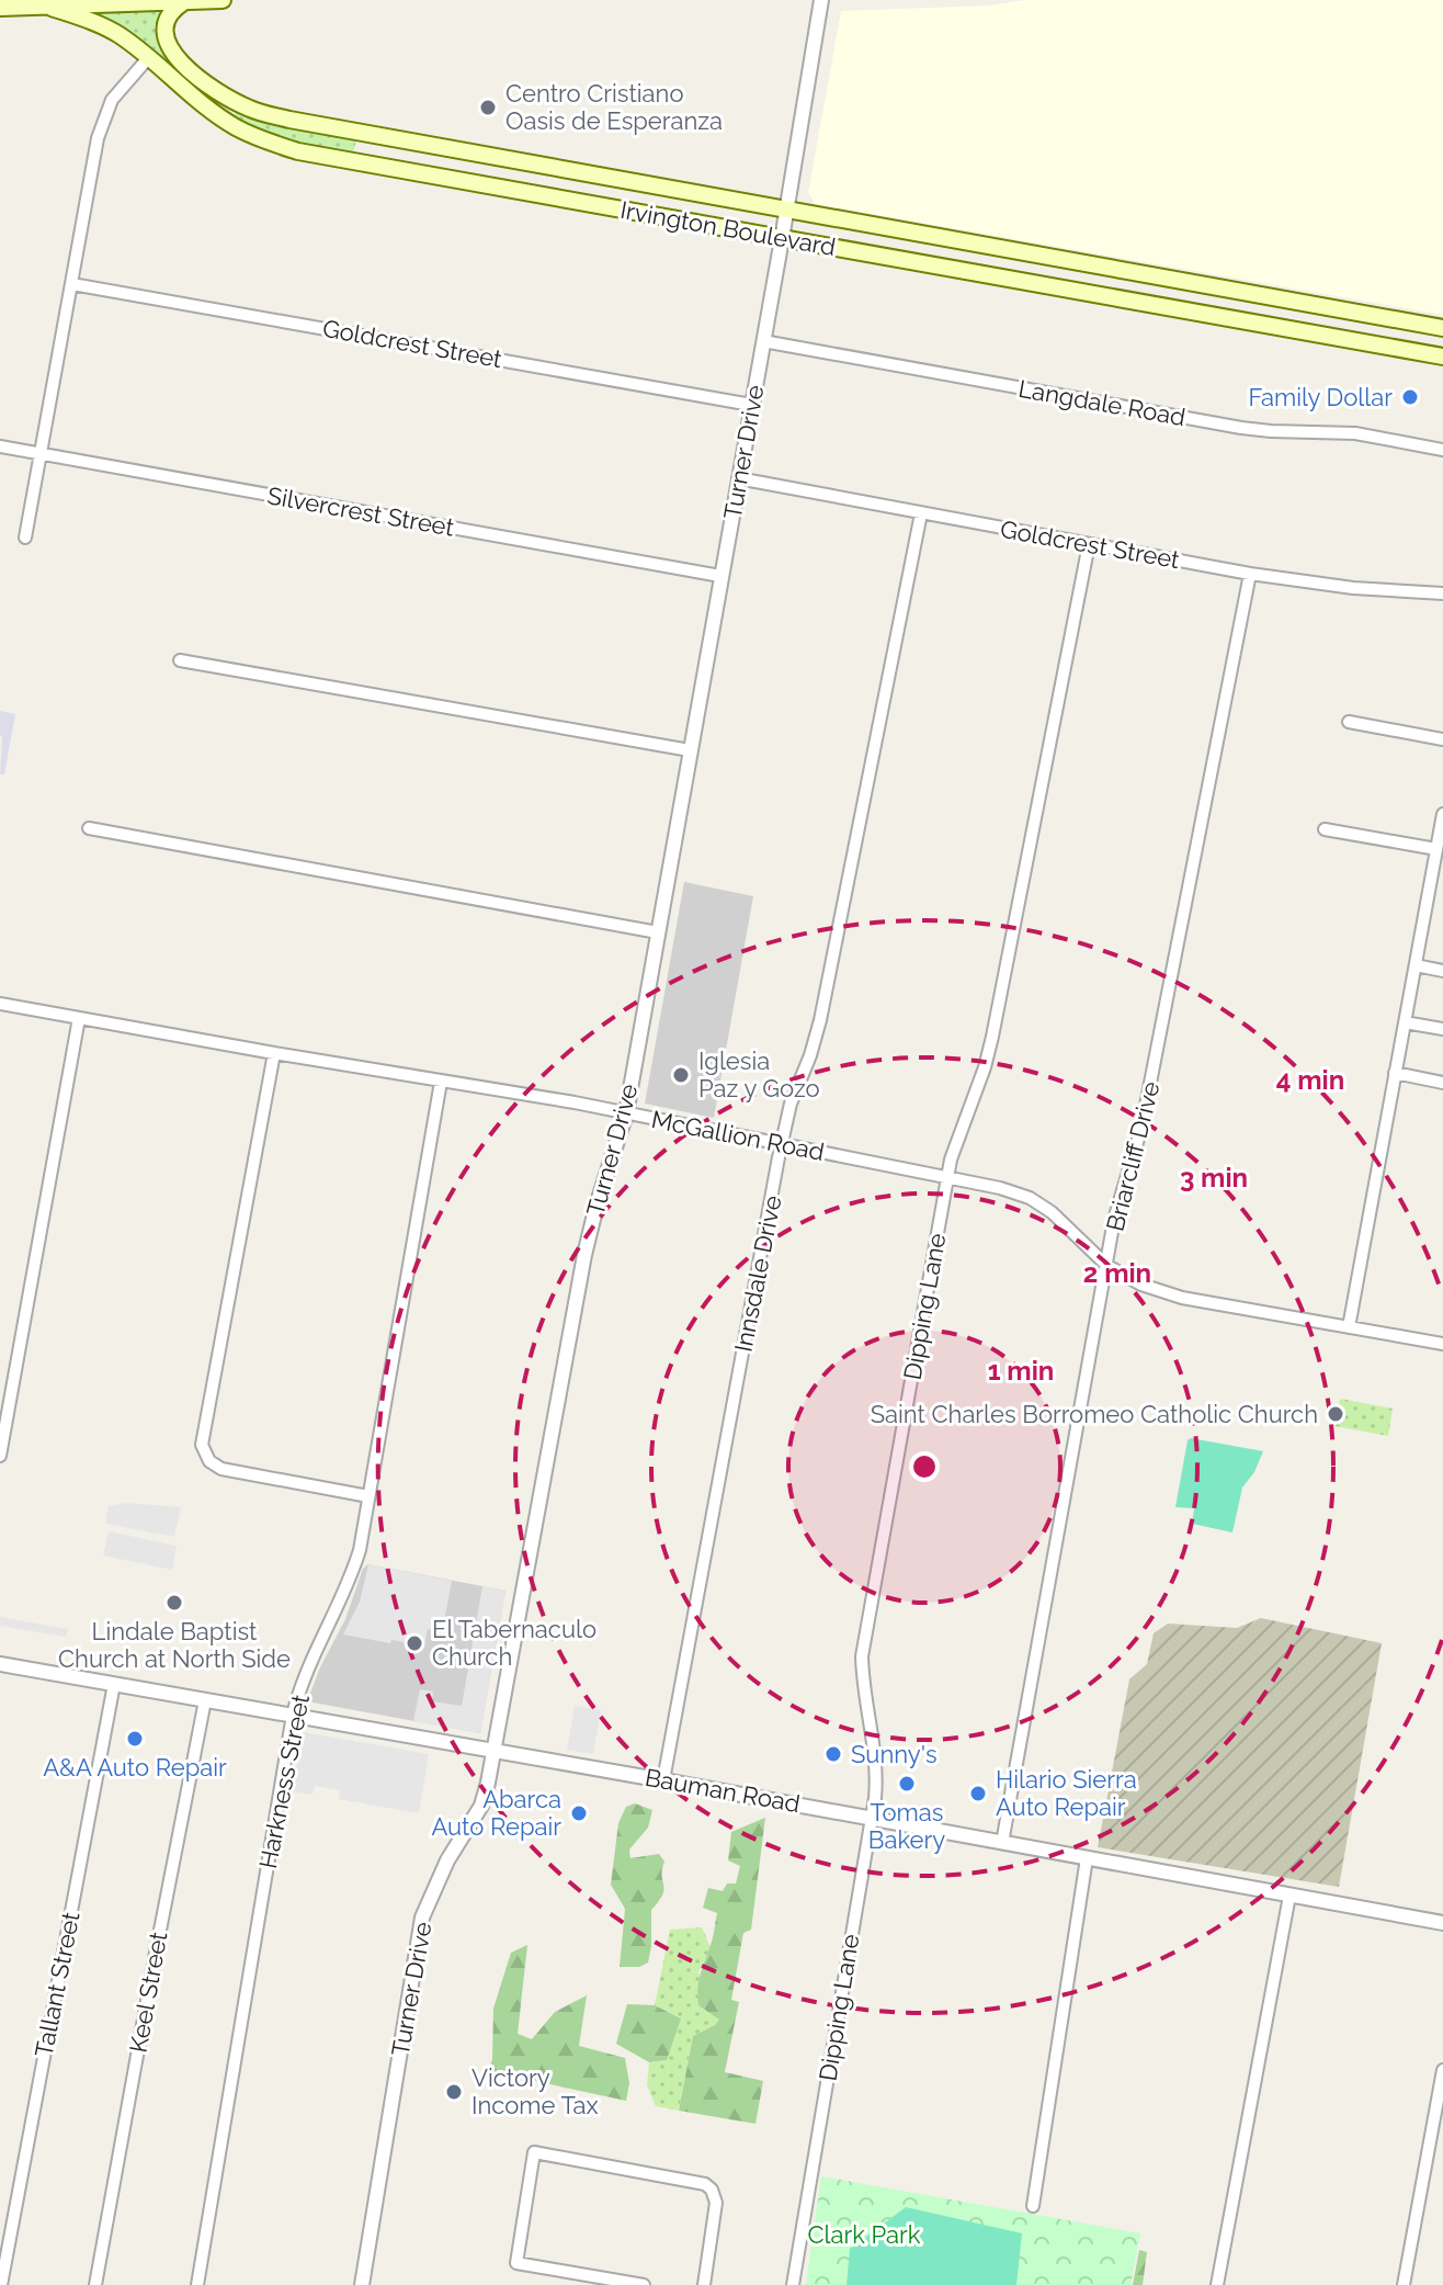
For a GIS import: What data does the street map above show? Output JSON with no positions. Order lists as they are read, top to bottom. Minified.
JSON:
{"streets":{"main road":["Irvington Boulevard"],"street":["Goldcrest Street","Langdale Road","Turner Drive","Silvercrest Street","McGallion Road","Briarcliff Drive","Innsdale Drive","Dipping Lane","Harkness Street","Bauman Road","Tallant Street","Keel Street"]},"crossings":[["Irvington Boulevard","Turner Drive"],["Goldcrest Street","Turner Drive"],["Goldcrest Street","Briarcliff Drive"],["Goldcrest Street","Innsdale Drive"],["Goldcrest Street","Dipping Lane"],["Langdale Road","Turner Drive"],["Turner Drive","Silvercrest Street"],["Turner Drive","McGallion Road"],["Turner Drive","Bauman Road"],["McGallion Road","Briarcliff Drive"],["McGallion Road","Innsdale Drive"],["McGallion Road","Dipping Lane"],["McGallion Road","Harkness Street"],["Briarcliff Drive","Bauman Road"],["Innsdale Drive","Bauman Road"],["Dipping Lane","Bauman Road"],["Harkness Street","Bauman Road"],["Bauman Road","Tallant Street"],["Bauman Road","Keel Street"]],"parks":["Clark Park"],"places":["Centro Cristiano Oasis de Esperanza","Family Dollar","Iglesia Paz y Gozo","Saint Charles Borromeo Catholic Church","Lindale Baptist Church at North Side","El Tabernaculo Church","A&A Auto Repair","Sunny's","Tomas Bakery","Hilario Sierra Auto Repair","Abarca Auto Repair","Victory Income Tax"],"rings":["4 min","3 min","2 min","1 min"]}
